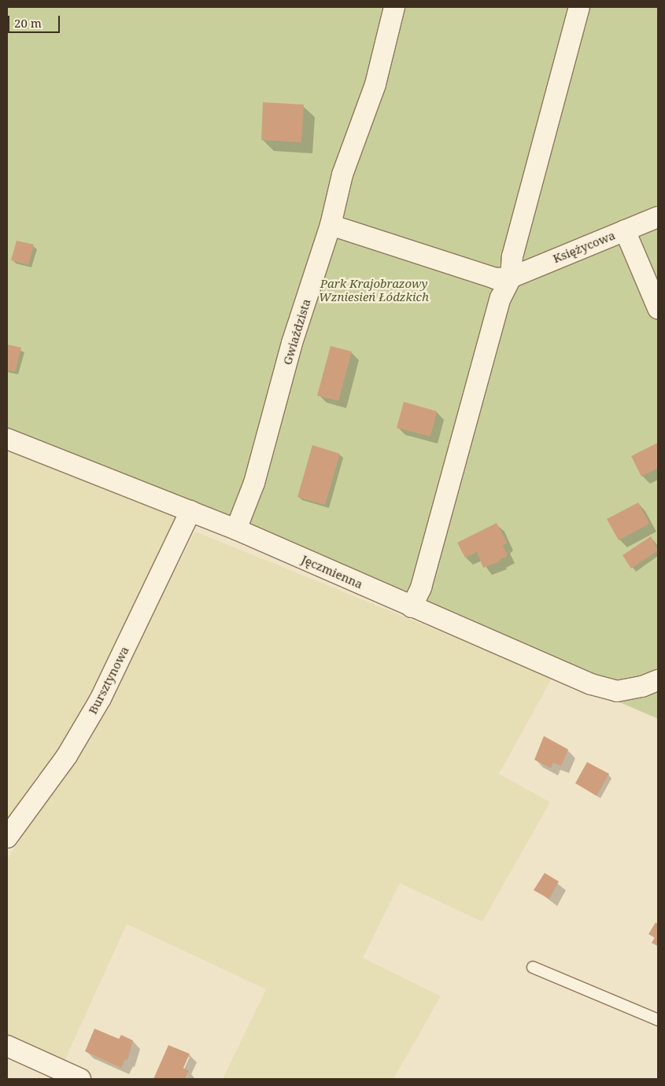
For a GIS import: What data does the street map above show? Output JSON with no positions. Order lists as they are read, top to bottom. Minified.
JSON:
{"streets":{"street":["Księżycowa","Gwiaździsta","Jęczmienna","Bursztynowa"]},"crossings":[["Gwiaździsta","Jęczmienna"],["Jęczmienna","Bursztynowa"]],"parks":["Park Krajobrazowy Wzniesień Łódzkich"],"scale_bar":"20 m"}
